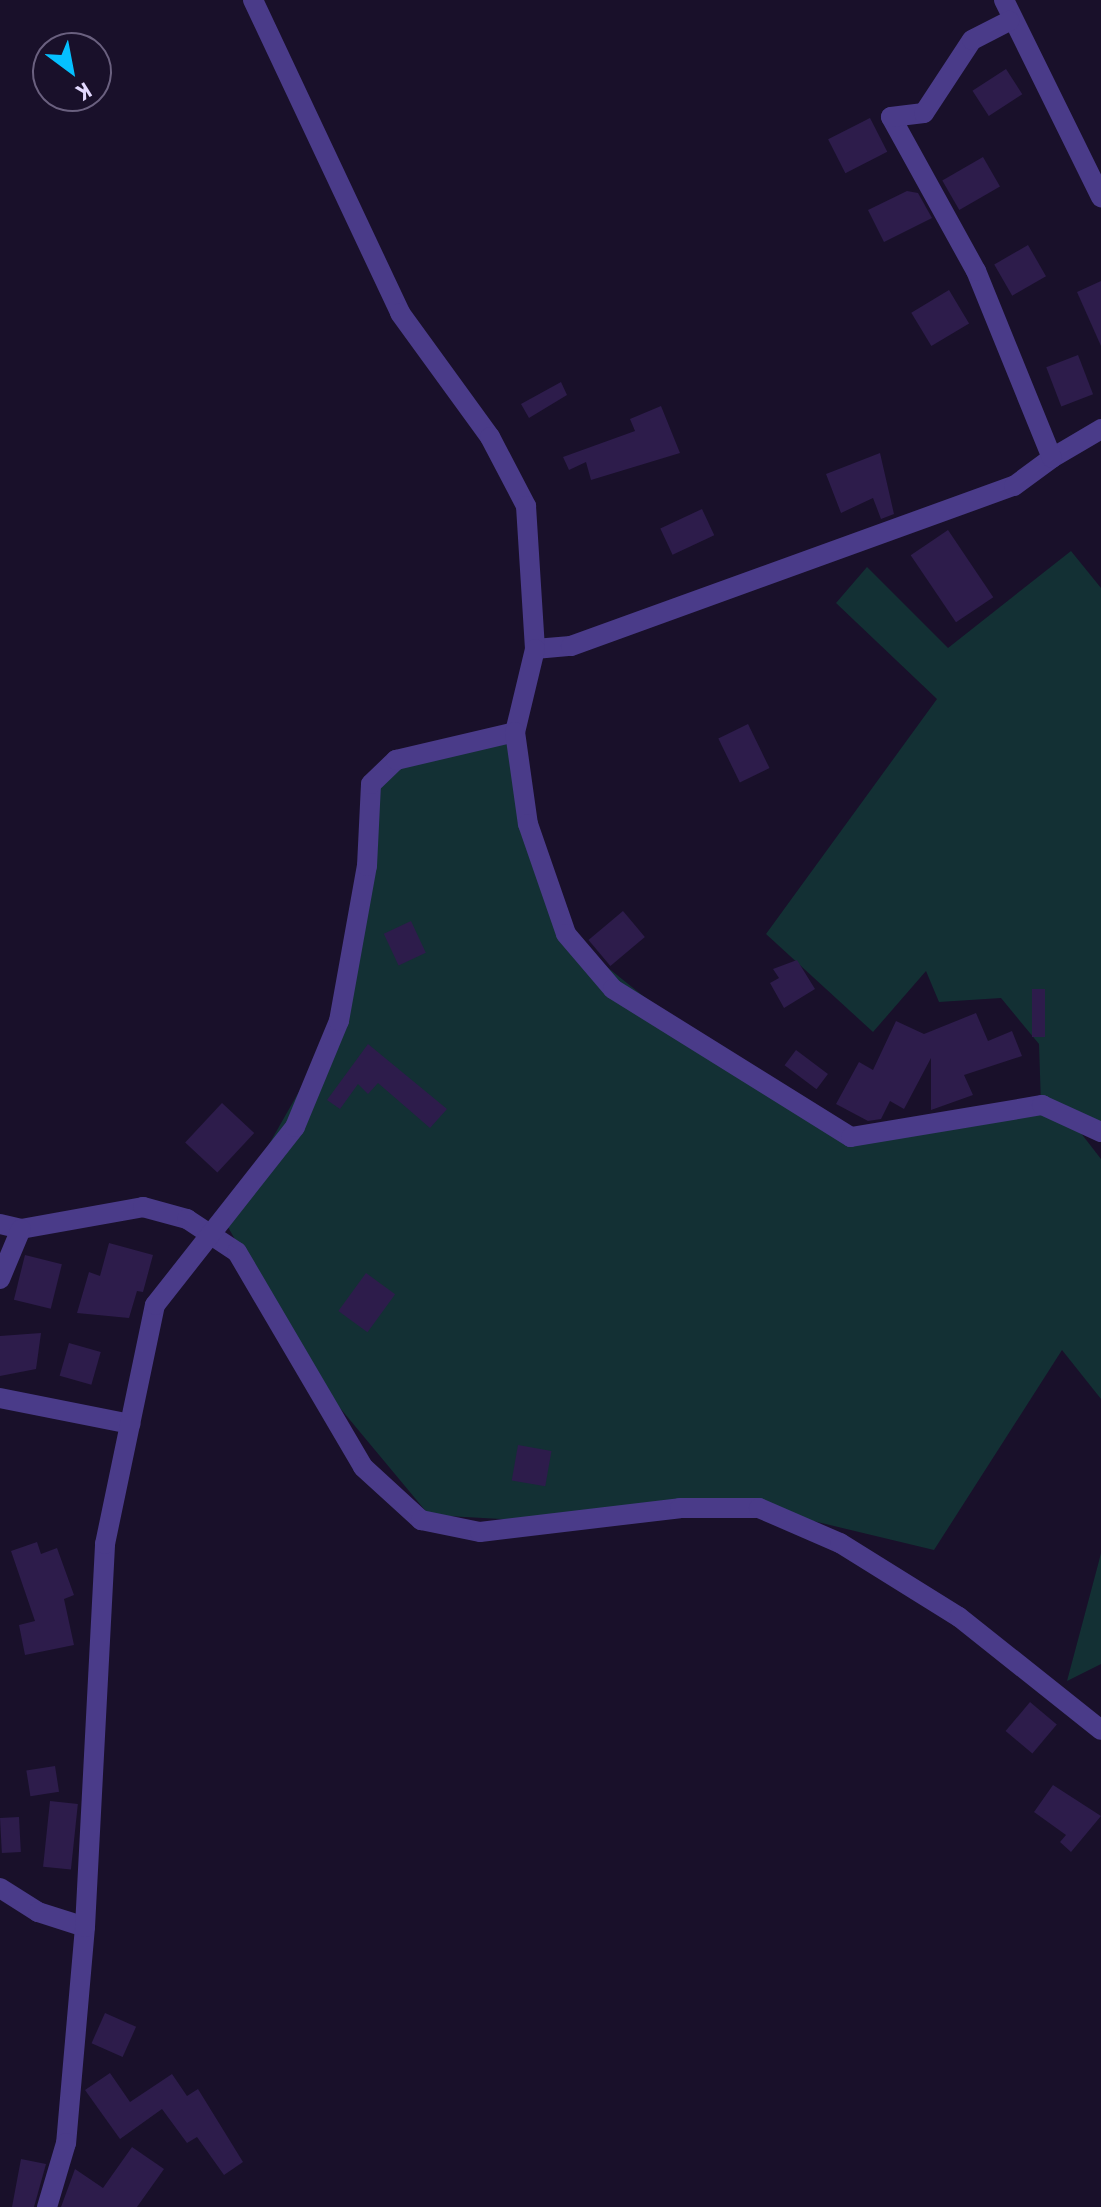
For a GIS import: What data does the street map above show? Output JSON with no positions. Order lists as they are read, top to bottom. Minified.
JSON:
{"north":"bottom right"}
